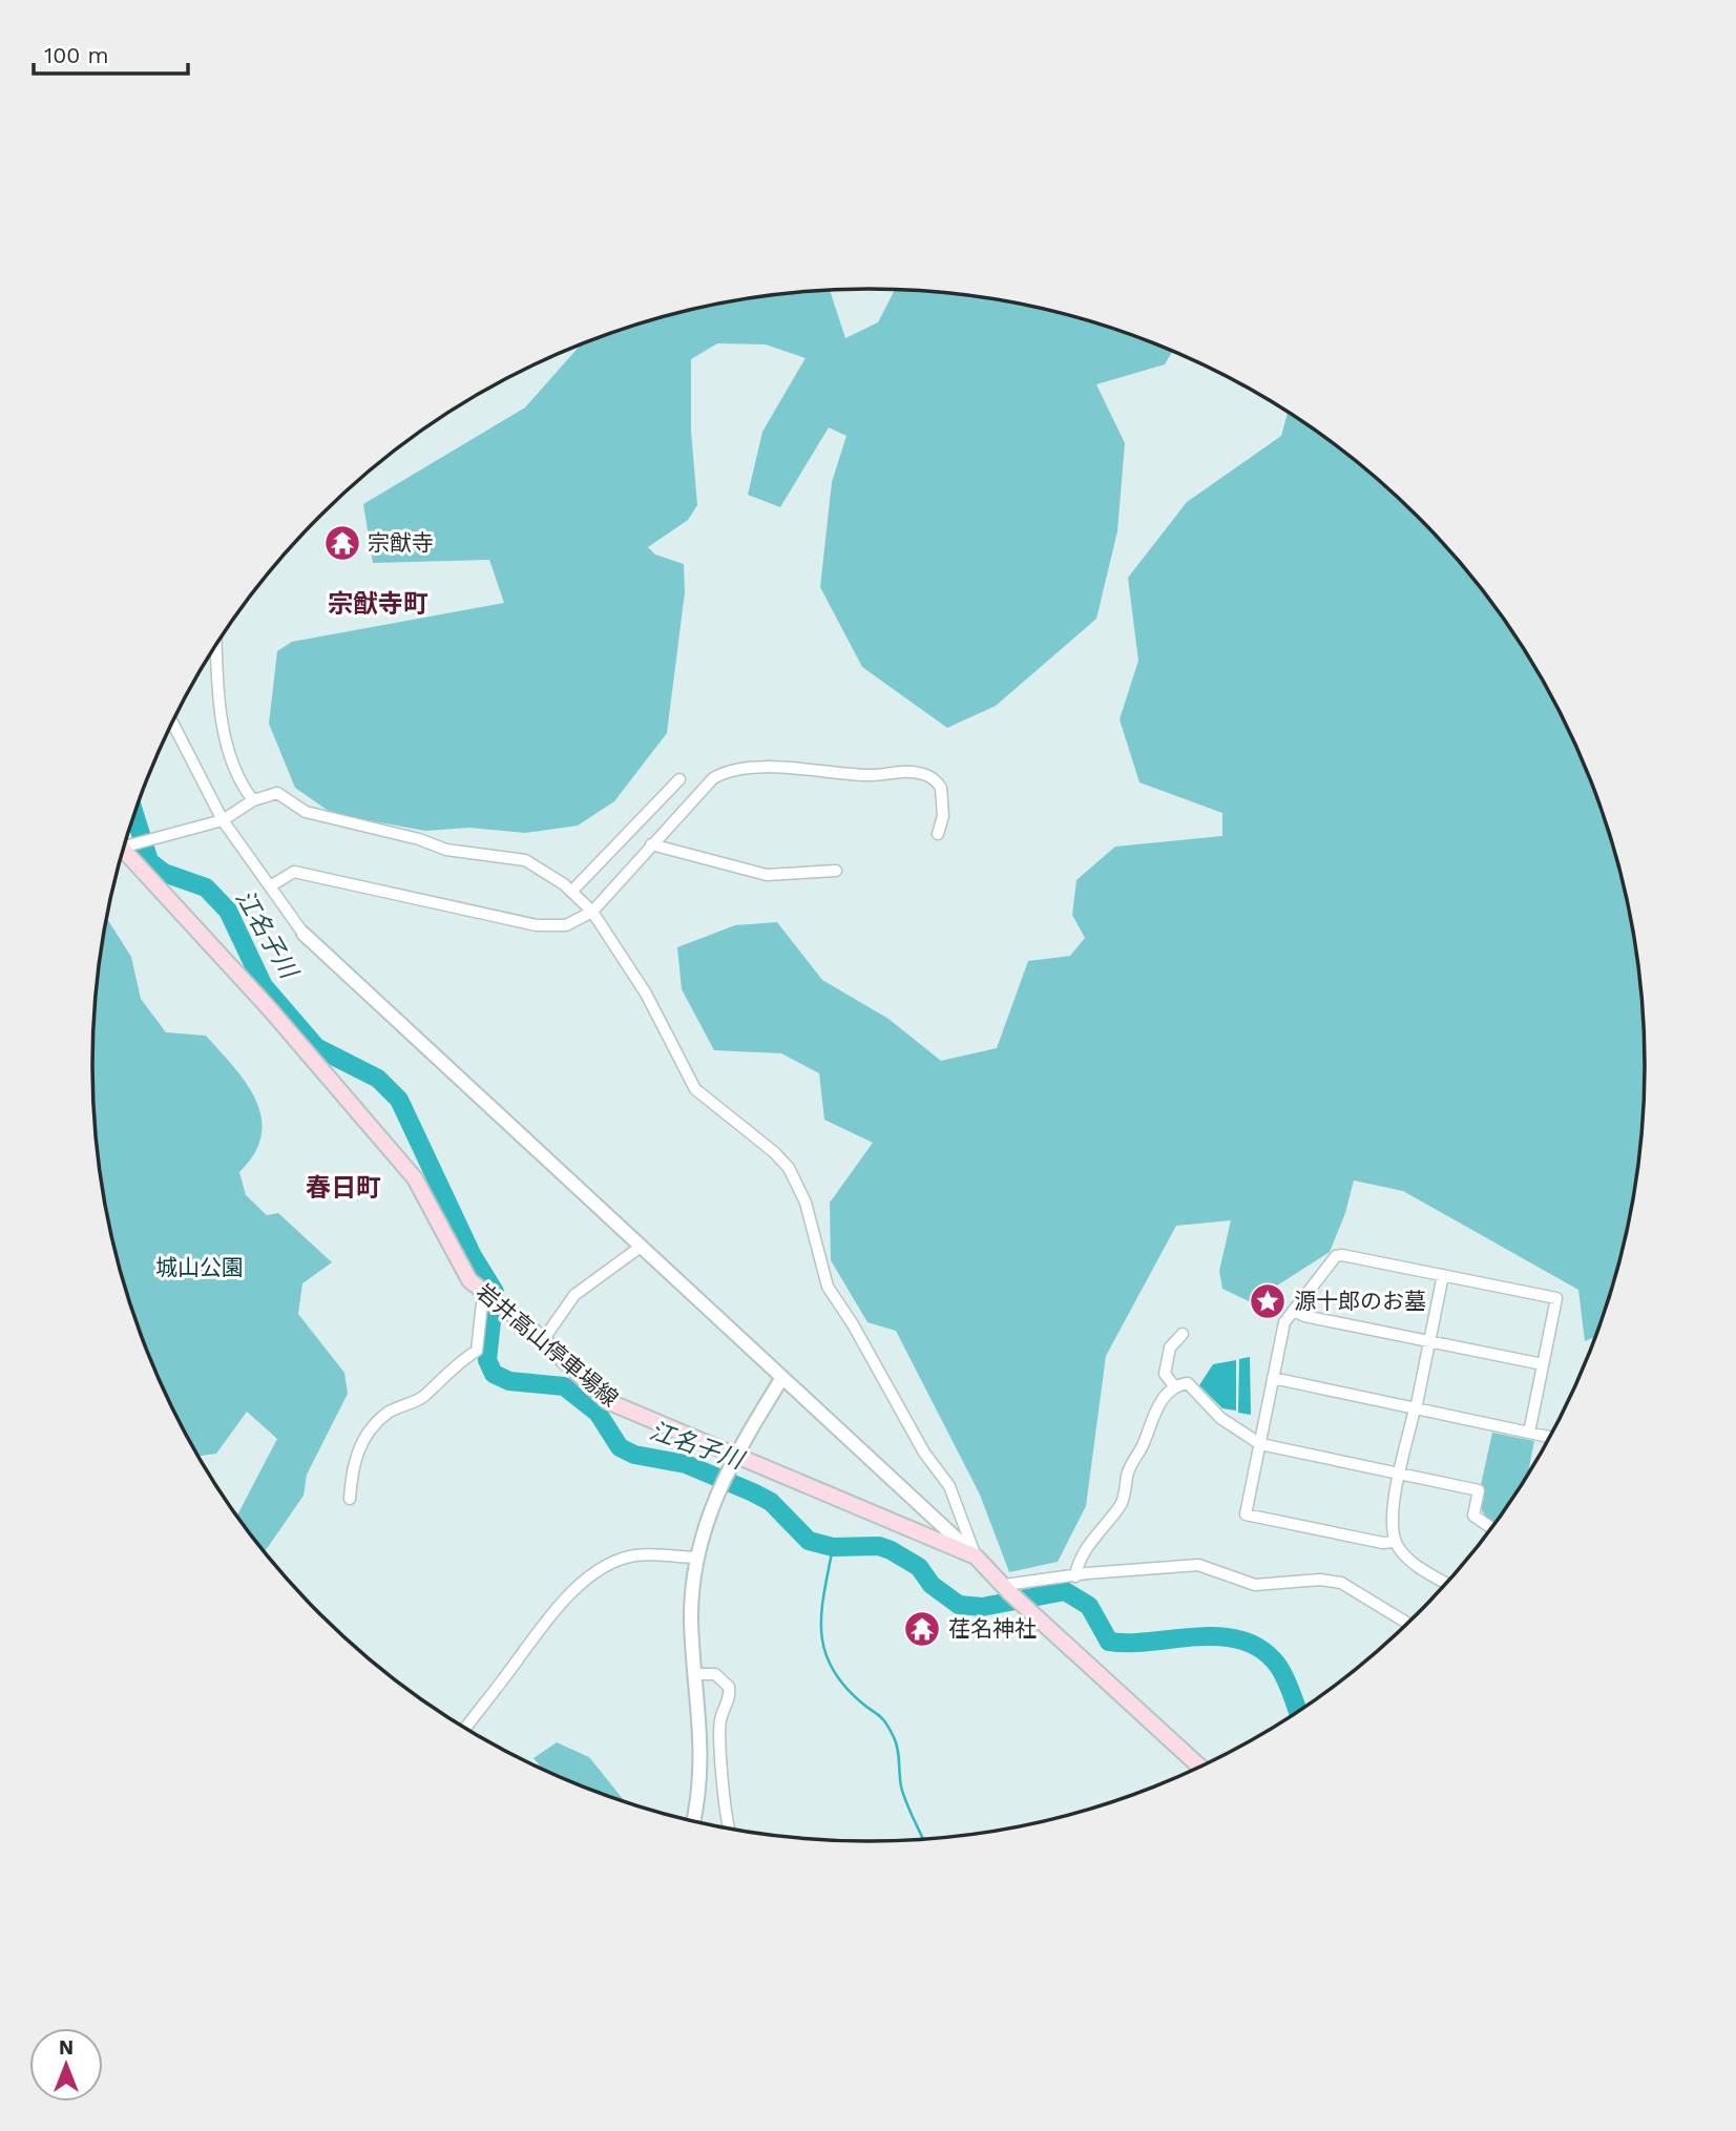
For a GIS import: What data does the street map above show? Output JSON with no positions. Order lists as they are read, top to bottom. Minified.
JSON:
{"streets":{"main road":["岩井高山停車場線"]},"districts":["宗猷寺町","春日町"],"water":["江名子川"],"parks":["城山公園"],"places":{"temple":["宗猷寺","荏名神社"],"place":["源十郎のお墓"]},"scale_bar":"100 m","north":"top"}
